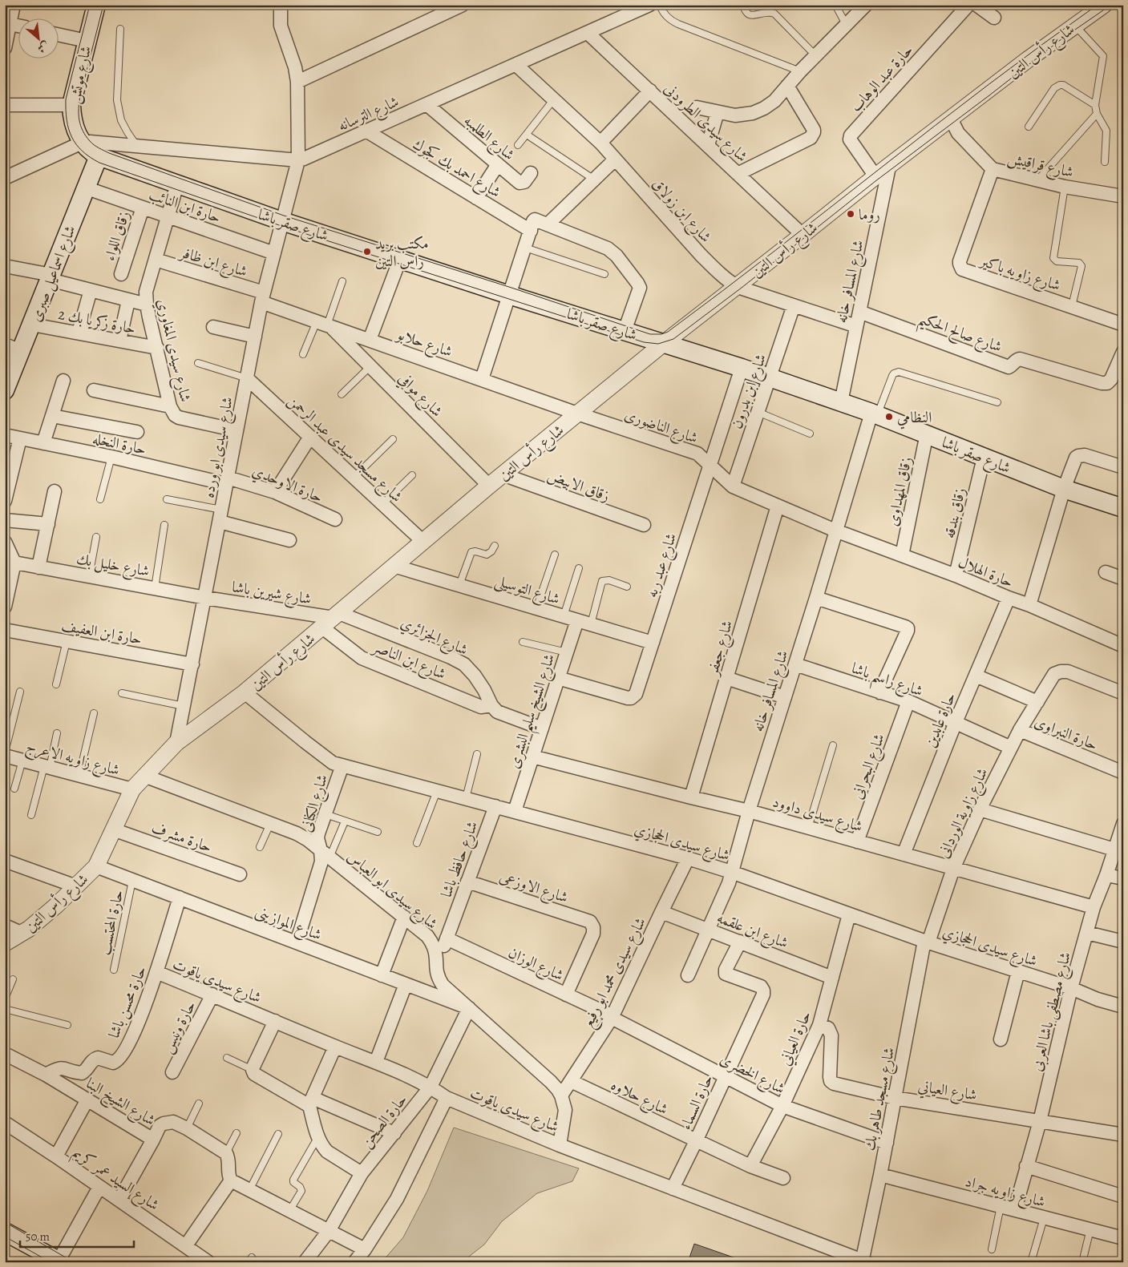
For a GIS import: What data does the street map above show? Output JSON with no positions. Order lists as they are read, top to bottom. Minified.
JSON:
{"streets":{"main road":["شارع موتش","شارع صقر باشا","شارع اسماعيل صبرى"],"street":["شارع رأس التين","حارة عبد الوهاب","شارع الترسانه","شارع سيدى الطرودنى","شارع الطلمبه","شارع قراقيش","شارع احمد بك كجوك","حارة ابن النائب","شارع ابن زولاق","زقاق اللواء","شارع ابن ظافر","شارع زاويه باكير","شارع المسافر خانه","حارة زكريا بك 2","شارع صالح الحكيم","شارع حلابو","شارع سيدى المغاوري","شارع ابن بدرون","شارع موافي","شارع الناضورى","حارة النخله","شارع سيدى ابو ورده","شارع مسجد سيدى عبد الرحمن","حارة الاوحدي","زقاق الابيض","زقاق المهداوى","زقاق بندقه","شارع خليل بك","شارع عبد ربه","حارة الهلال","شارع التوسيلى","شارع شيرين باشا","حارة ابن العفيف","شارع الجزائري","شارع جعفر","شارع ابن الناصر","شارع راسم باشا","شارع الشيخ سليم البشرى","حارة عابدين","حارة النبراوى","شارع زاويه الاعرج","شارع البحرانى","شارع الكنانى","شارع زاوية الوردانى","شارع سيدى داوود","حارة مشرف","شارع سيدى الحجازي","شارع حافظ باشا","شارع الاوزعى","شارع سيدى ابو العباس","شارع الموازينى","شارع ابن علقمه","شارع الوزان","شارع سيدى محمد ابو رفيع","شارع سيدى ياقوت","حارة محسن باشا","شارع مصطفى باشا العربى","حارة ونيس","حارة العياني","شارع الخضرى","شارع العياني","شارع حلاوه","شارع مسجد طاهر بك","شارع الشيخ البنا","حارة السماء","حارة الصحن","شارع السيد عمر كريم","شارع زاويه جراد"],"lane":["حارة المحتسب"]},"crossings":[["شارع رأس التين","حارة عبد الوهاب"],["شارع رأس التين","شارع سيدى الطرودنى"],["شارع رأس التين","شارع قراقيش"],["شارع رأس التين","شارع ابن زولاق"],["شارع رأس التين","شارع صقر باشا"],["شارع رأس التين","شارع المسافر خانه"],["شارع رأس التين","شارع حلابو"],["شارع رأس التين","شارع موافي"],["شارع رأس التين","شارع الناضورى"],["شارع رأس التين","شارع سيدى ابو ورده"],["شارع رأس التين","شارع مسجد سيدى عبد الرحمن"],["شارع رأس التين","زقاق الابيض"],["شارع رأس التين","شارع التوسيلى"],["شارع رأس التين","شارع شيرين باشا"],["شارع رأس التين","شارع الجزائري"],["شارع رأس التين","شارع ابن الناصر"],["شارع رأس التين","شارع زاويه الاعرج"],["شارع رأس التين","حارة مشرف"],["شارع رأس التين","شارع سيدى الحجازي"],["شارع رأس التين","شارع سيدى ابو العباس"],["شارع رأس التين","شارع الموازينى"],["شارع موتش","شارع الترسانه"],["شارع موتش","شارع صقر باشا"],["حارة عبد الوهاب","شارع المسافر خانه"],["شارع الترسانه","شارع سيدى الطرودنى"],["شارع الترسانه","شارع الطلمبه"],["شارع الترسانه","شارع احمد بك كجوك"],["شارع الترسانه","شارع ابن زولاق"],["شارع الترسانه","شارع صقر باشا"],["شارع الترسانه","شارع سيدى ابو ورده"],["شارع قراقيش","شارع زاويه باكير"],["حارة ابن النائب","زقاق اللواء"],["حارة ابن النائب","شارع اسماعيل صبرى"],["حارة ابن النائب","شارع سيدى المغاوري"],["حارة ابن النائب","شارع سيدى ابو ورده"],["شارع ابن زولاق","شارع المسافر خانه"],["شارع ابن زولاق","شارع ابن بدرون"],["شارع صقر باشا","شارع اسماعيل صبرى"],["شارع صقر باشا","شارع المسافر خانه"],["شارع صقر باشا","شارع سيدى المغاوري"],["شارع صقر باشا","شارع ابن بدرون"],["شارع صقر باشا","شارع سيدى ابو ورده"],["شارع صقر باشا","زقاق المهداوى"],["شارع صقر باشا","زقاق بندقه"],["شارع صقر باشا","شارع عبد ربه"],["شارع ابن ظافر","شارع حلابو"],["شارع ابن ظافر","شارع سيدى المغاوري"],["شارع ابن ظافر","شارع سيدى ابو ورده"],["شارع اسماعيل صبرى","حارة زكريا بك 2"],["شارع المسافر خانه","شارع صالح الحكيم"],["شارع المسافر خانه","شارع الناضورى"],["شارع المسافر خانه","حارة الهلال"],["شارع المسافر خانه","شارع راسم باشا"],["شارع المسافر خانه","شارع سيدى داوود"],["شارع المسافر خانه","شارع سيدى الحجازي"],["شارع المسافر خانه","شارع ابن علقمه"],["حارة زكريا بك 2","شارع سيدى المغاوري"],["شارع حلابو","شارع موافي"],["شارع حلابو","شارع الناضورى"],["شارع حلابو","شارع سيدى ابو ورده"],["شارع سيدى المغاوري","شارع سيدى ابو ورده"],["شارع ابن بدرون","شارع الناضورى"],["شارع الناضورى","شارع عبد ربه"],["شارع الناضورى","حارة الهلال"],["شارع الناضورى","شارع جعفر"],["حارة النخله","شارع سيدى ابو ورده"],["حارة النخله","حارة الاوحدي"],["شارع سيدى ابو ورده","شارع مسجد سيدى عبد الرحمن"],["شارع سيدى ابو ورده","حارة الاوحدي"],["شارع سيدى ابو ورده","شارع خليل بك"],["شارع سيدى ابو ورده","شارع شيرين باشا"],["شارع سيدى ابو ورده","حارة ابن العفيف"],["زقاق المهداوى","حارة الهلال"],["زقاق بندقه","حارة الهلال"],["شارع خليل بك","شارع شيرين باشا"],["شارع عبد ربه","شارع التوسيلى"],["شارع عبد ربه","شارع الشيخ سليم البشرى"],["حارة الهلال","حارة عابدين"],["شارع التوسيلى","شارع الشيخ سليم البشرى"],["شارع شيرين باشا","شارع الجزائري"],["شارع شيرين باشا","شارع ابن الناصر"],["شارع الجزائري","شارع ابن الناصر"],["شارع جعفر","شارع سيدى داوود"],["شارع راسم باشا","حارة عابدين"],["شارع راسم باشا","شارع البحرانى"],["شارع راسم باشا","شارع زاوية الوردانى"],["شارع الشيخ سليم البشرى","شارع سيدى داوود"],["شارع الشيخ سليم البشرى","شارع سيدى الحجازي"],["حارة عابدين","شارع سيدى داوود"],["حارة النبراوى","شارع زاوية الوردانى"],["شارع البحرانى","شارع سيدى داوود"],["شارع الكنانى","شارع سيدى الحجازي"],["شارع الكنانى","شارع سيدى ابو العباس"],["شارع الكنانى","شارع الموازينى"],["شارع زاوية الوردانى","شارع سيدى داوود"],["شارع زاوية الوردانى","شارع سيدى الحجازي"],["شارع زاوية الوردانى","شارع مسجد طاهر بك"],["شارع سيدى داوود","شارع مصطفى باشا العربى"],["شارع سيدى الحجازي","شارع حافظ باشا"],["شارع سيدى الحجازي","شارع سيدى محمد ابو رفيع"],["شارع سيدى الحجازي","شارع مصطفى باشا العربى"],["شارع سيدى الحجازي","حارة العياني"],["شارع سيدى الحجازي","شارع مسجد طاهر بك"],["شارع حافظ باشا","شارع الاوزعى"],["شارع حافظ باشا","شارع سيدى ابو العباس"],["شارع حافظ باشا","شارع الوزان"],["شارع الاوزعى","شارع الوزان"],["شارع سيدى ابو العباس","شارع الموازينى"],["شارع سيدى ابو العباس","شارع سيدى محمد ابو رفيع"],["شارع سيدى ابو العباس","شارع سيدى ياقوت"],["شارع سيدى ابو العباس","حارة الصحن"],["حارة المحتسب","شارع الموازينى"],["شارع الموازينى","حارة محسن باشا"],["شارع الموازينى","حارة الصحن"],["شارع ابن علقمه","شارع سيدى محمد ابو رفيع"],["شارع ابن علقمه","حارة العياني"],["شارع ابن علقمه","حارة السماء"],["شارع الوزان","شارع سيدى محمد ابو رفيع"],["شارع الوزان","شارع الخضرى"],["شارع سيدى محمد ابو رفيع","شارع الخضرى"],["شارع سيدى محمد ابو رفيع","شارع حلاوه"],["شارع سيدى ياقوت","حارة محسن باشا"],["شارع سيدى ياقوت","حارة ونيس"],["شارع سيدى ياقوت","شارع مسجد طاهر بك"],["شارع سيدى ياقوت","حارة السماء"],["شارع سيدى ياقوت","حارة الصحن"],["حارة محسن باشا","شارع الشيخ البنا"],["شارع مصطفى باشا العربى","شارع العياني"],["شارع مصطفى باشا العربى","شارع زاويه جراد"],["حارة العياني","شارع الخضرى"],["حارة العياني","شارع العياني"],["حارة العياني","شارع حلاوه"],["شارع الخضرى","شارع مسجد طاهر بك"],["شارع الخضرى","حارة السماء"],["شارع العياني","شارع مسجد طاهر بك"],["شارع حلاوه","حارة السماء"],["شارع مسجد طاهر بك","شارع زاويه جراد"]],"places":["روما","مكتب بريد راس التين","النظامي"],"scale_bar":"50 m","north":"bottom right"}
